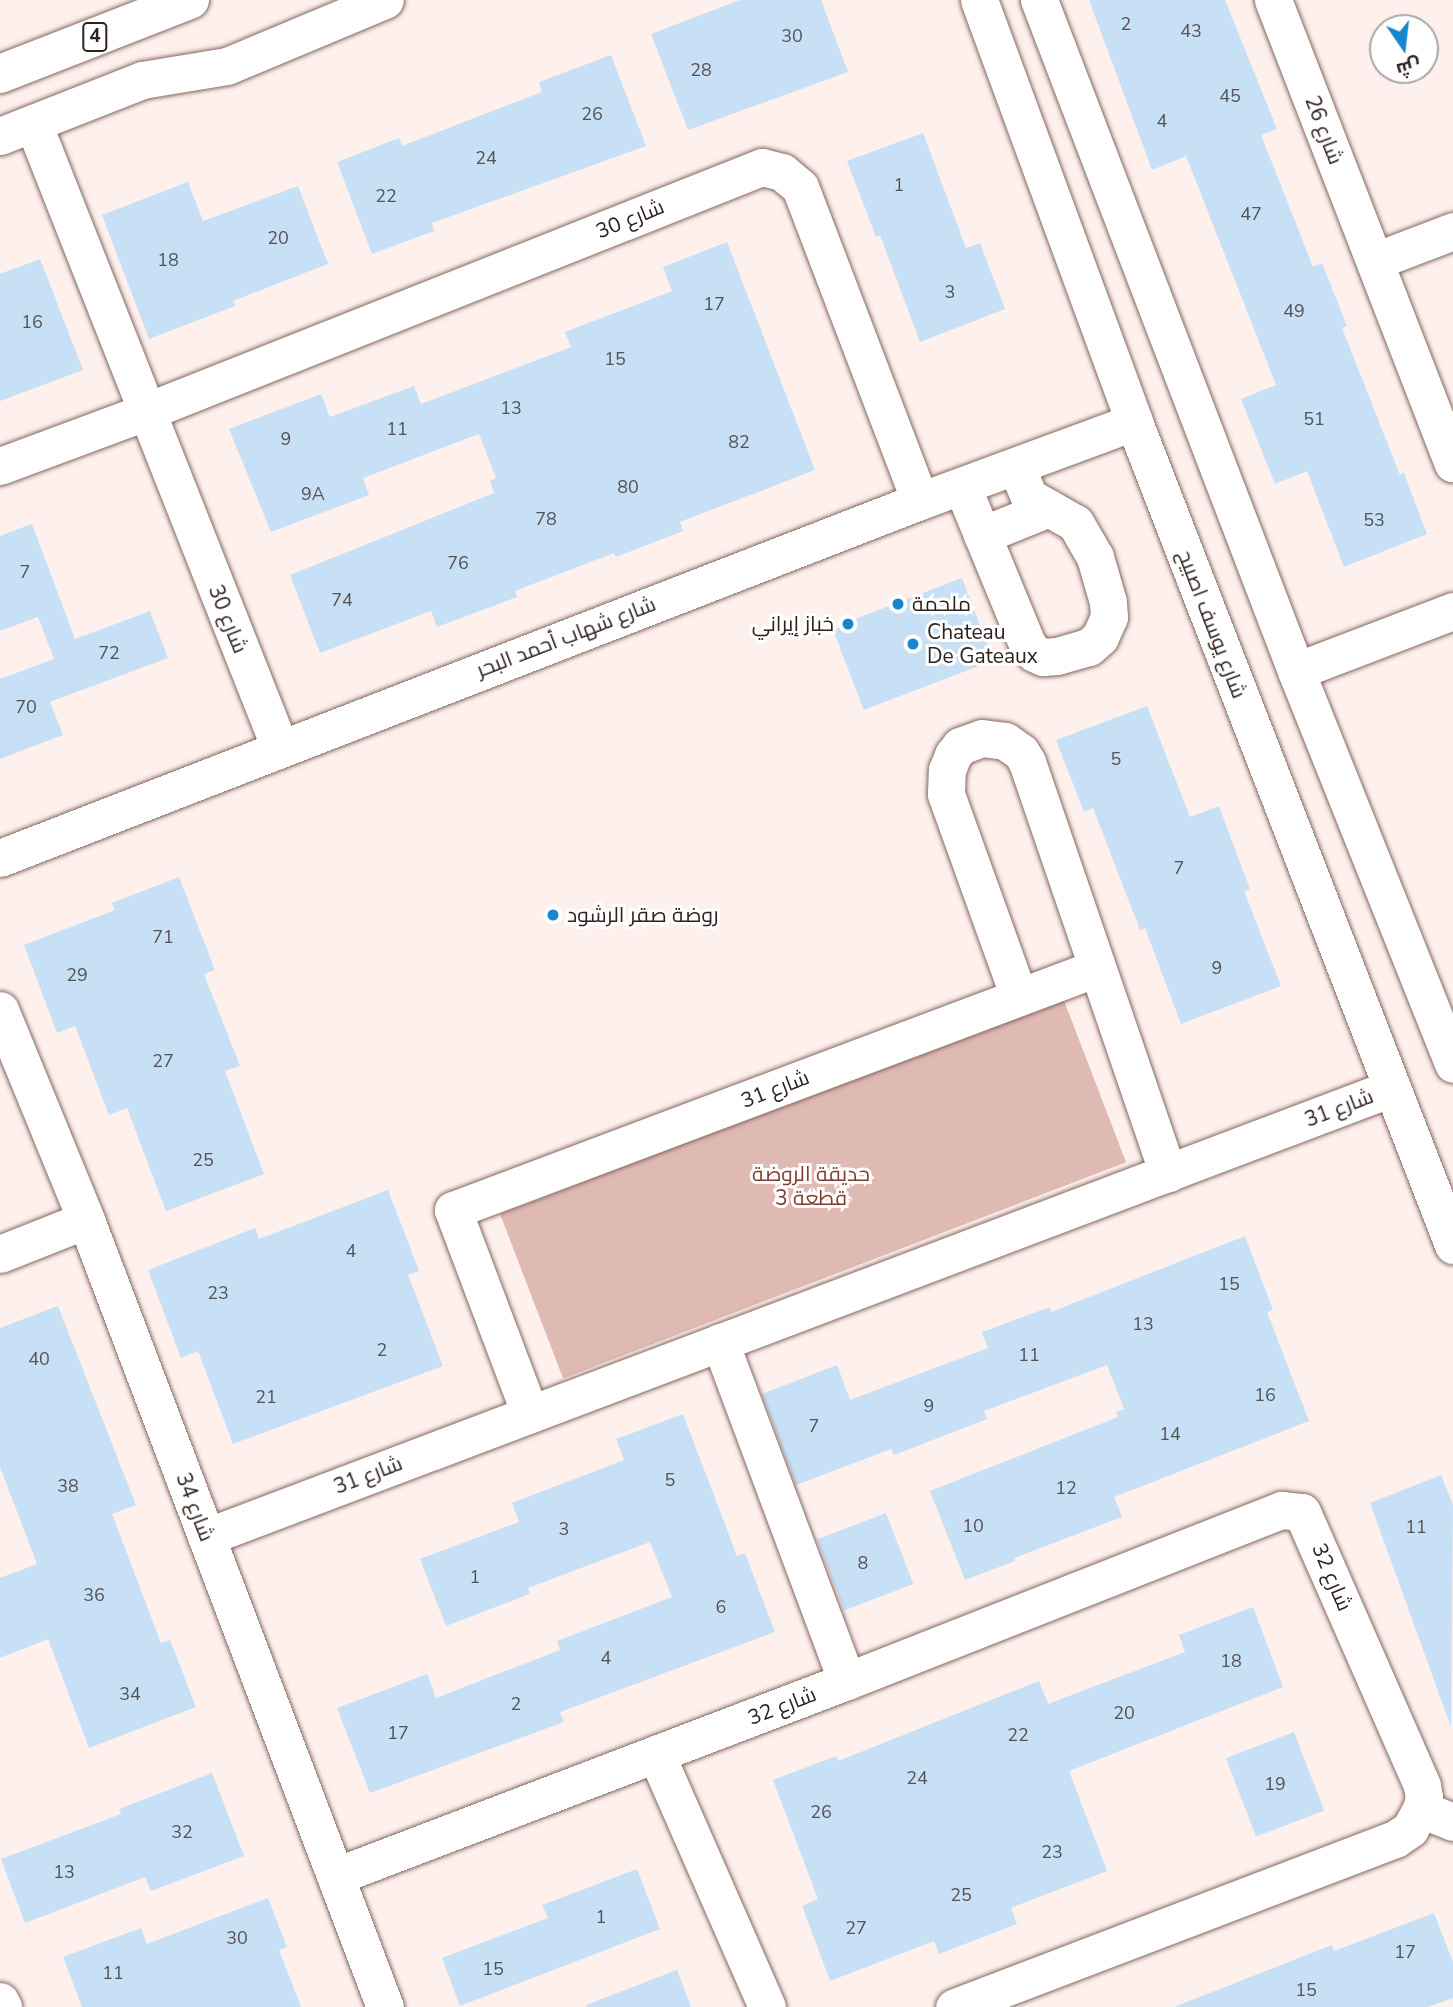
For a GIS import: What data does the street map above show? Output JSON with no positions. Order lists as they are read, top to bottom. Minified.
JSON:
{"streets":{"highway":["4"],"street":["شارع 26","شارع 30","شارع يوسف اصبيح","شارع شهاب أحمد البحر","شارع 31","شارع 34","شارع 32"]},"crossings":[["شارع 30","شارع شهاب أحمد البحر"],["شارع يوسف اصبيح","شارع شهاب أحمد البحر"],["شارع يوسف اصبيح","شارع 31"],["شارع 31","شارع 34"],["شارع 34","شارع 32"]],"parks":["حديقة الروضة قطعة 3"],"places":["ملحمة","خباز إيراني","Chateau De Gateaux","روضة صقر الرشود"],"house_numbers":["2","43","30","28","45","26","4","24","1","22","47","20","18","3","17","49","16","15","13","51","11","9","82","80","9A","78","53","76","7","74","72","70","5","7","71","9","29","27","25","4","15","23","13","2","11","40","16","21","9","7","14","5","38","12","10","11","3","8","1","36","6","4","18","34","2","20","17","22","24","19","26","32","23","13","25","1","27","30","17","15","11","15"],"north":"bottom"}
